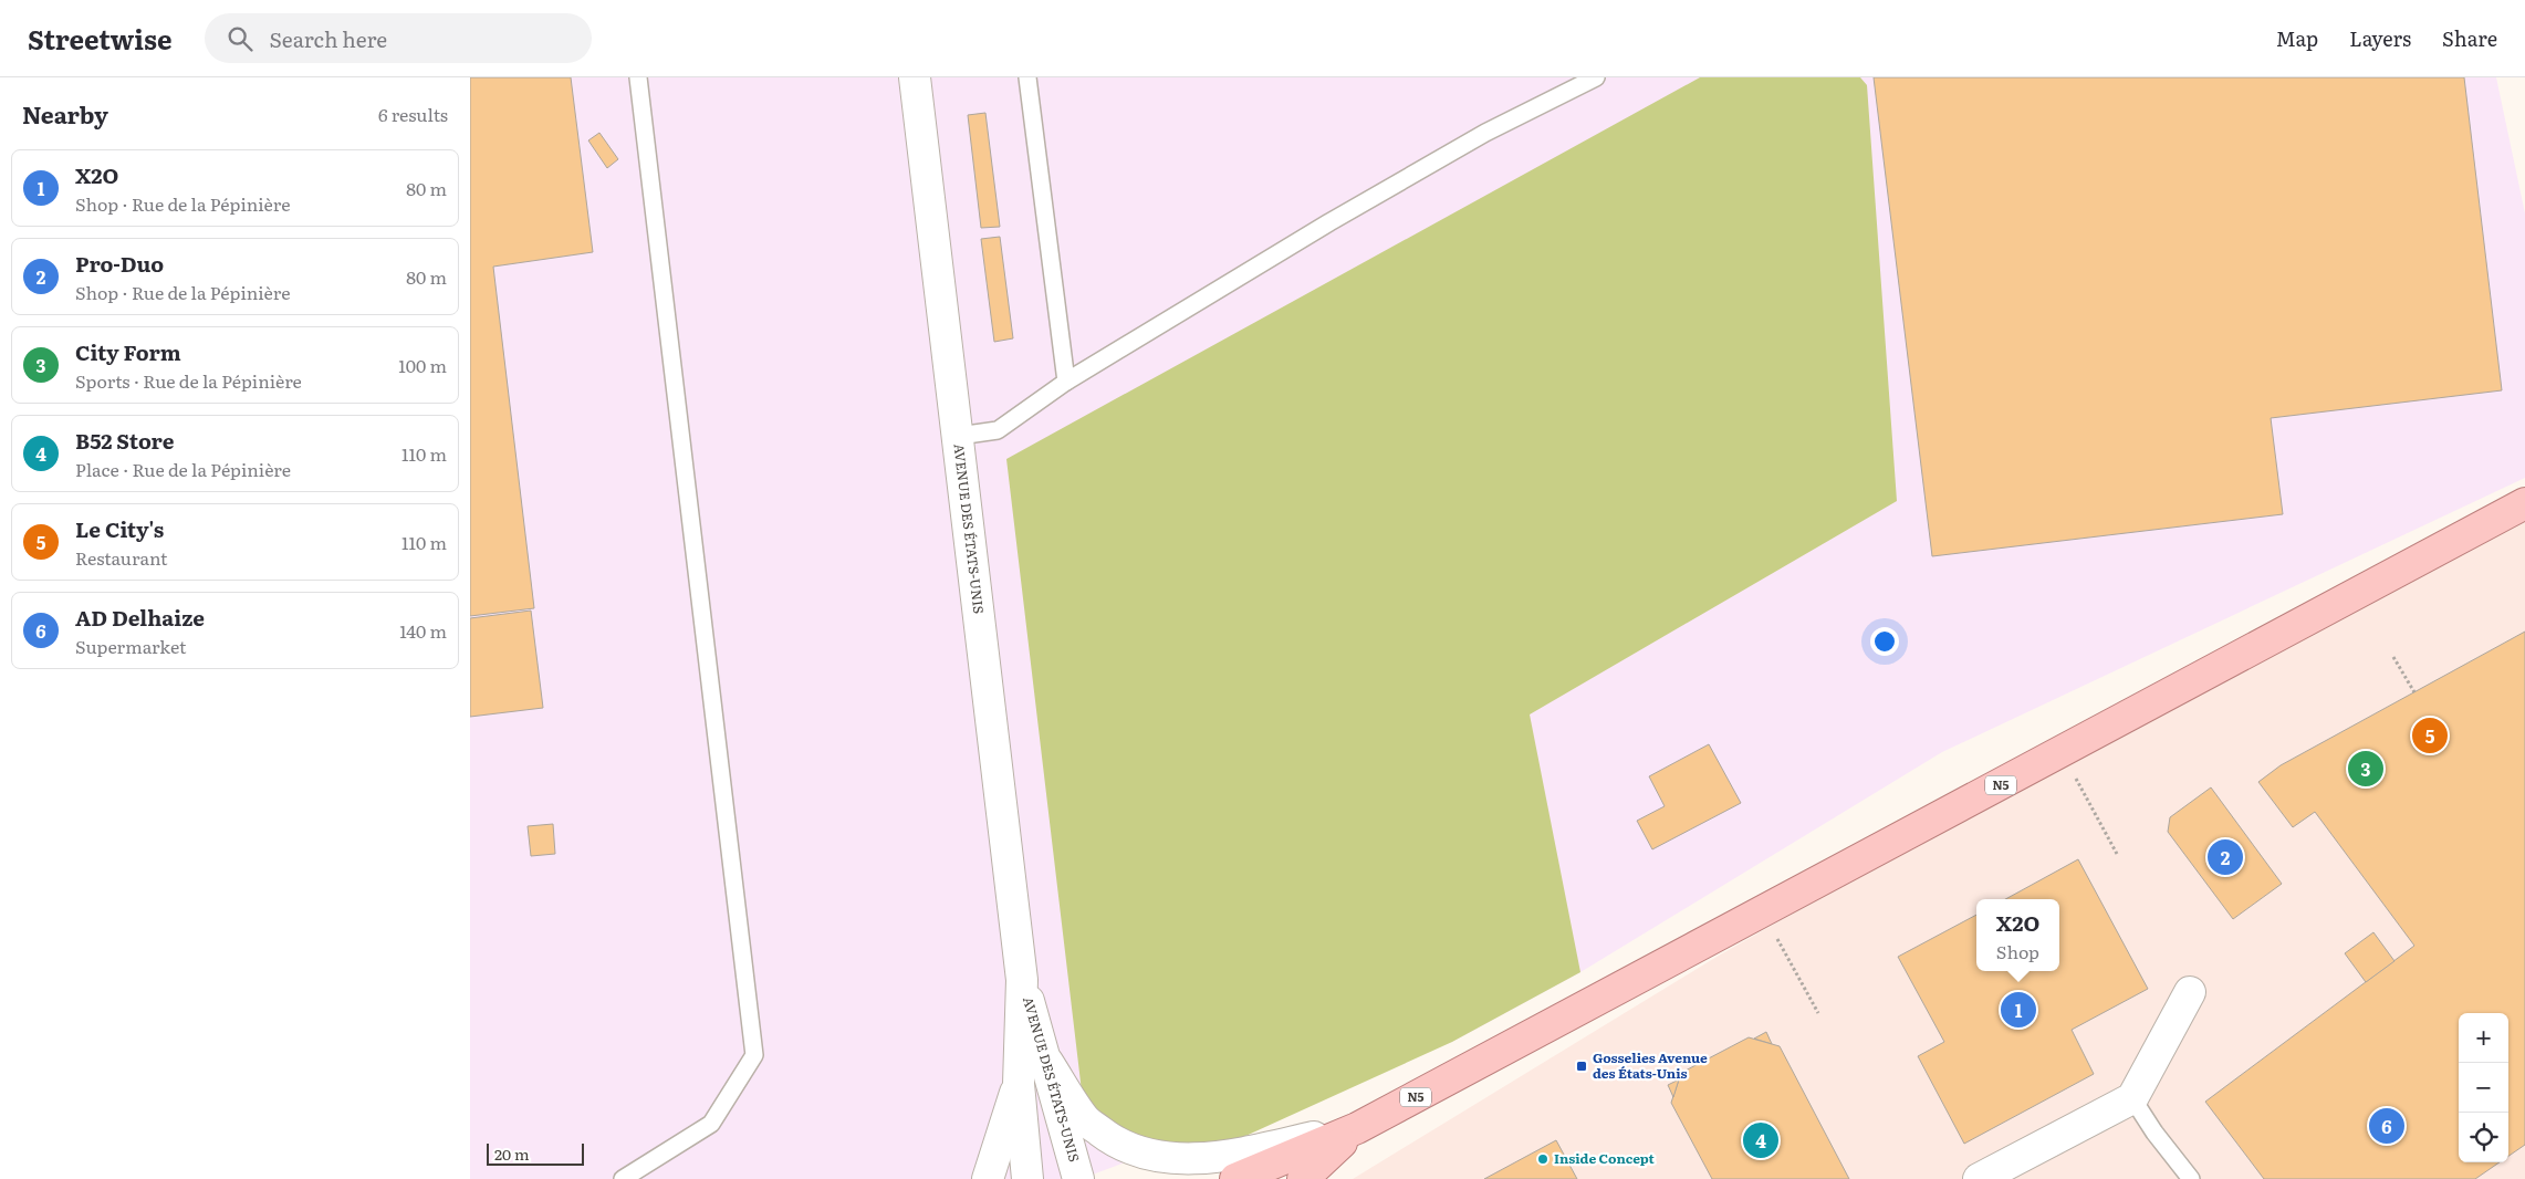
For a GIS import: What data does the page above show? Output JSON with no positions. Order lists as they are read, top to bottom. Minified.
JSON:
{"streets":{"main road":["N5"],"street":["AVENUE DES ÉTATS-UNIS"]},"places":{"transit":["Gosselies Avenue des États-Unis"],"other":["Inside Concept"]},"scale_bar":"20 m","page":{"header":"Streetwise","search":"Search here","nav":["Map","Layers","Share"],"heading":["Nearby","6 results"],"list":[{"mark":"1","name":"X2O","note":"Shop · Rue de la Pépinière","value":"80 m"},{"mark":"2","name":"Pro-Duo","note":"Shop · Rue de la Pépinière","value":"80 m"},{"mark":"3","name":"City Form","note":"Sports · Rue de la Pépinière","value":"100 m"},{"mark":"4","name":"B52 Store","note":"Place · Rue de la Pépinière","value":"110 m"},{"mark":"5","name":"Le City's","note":"Restaurant","value":"110 m"},{"mark":"6","name":"AD Delhaize","note":"Supermarket","value":"140 m"}],"pins":["5","3","2","1","6","4"],"popup":["X2O","Shop"],"map_buttons":["+","−"],"scale":"20 m"}}
